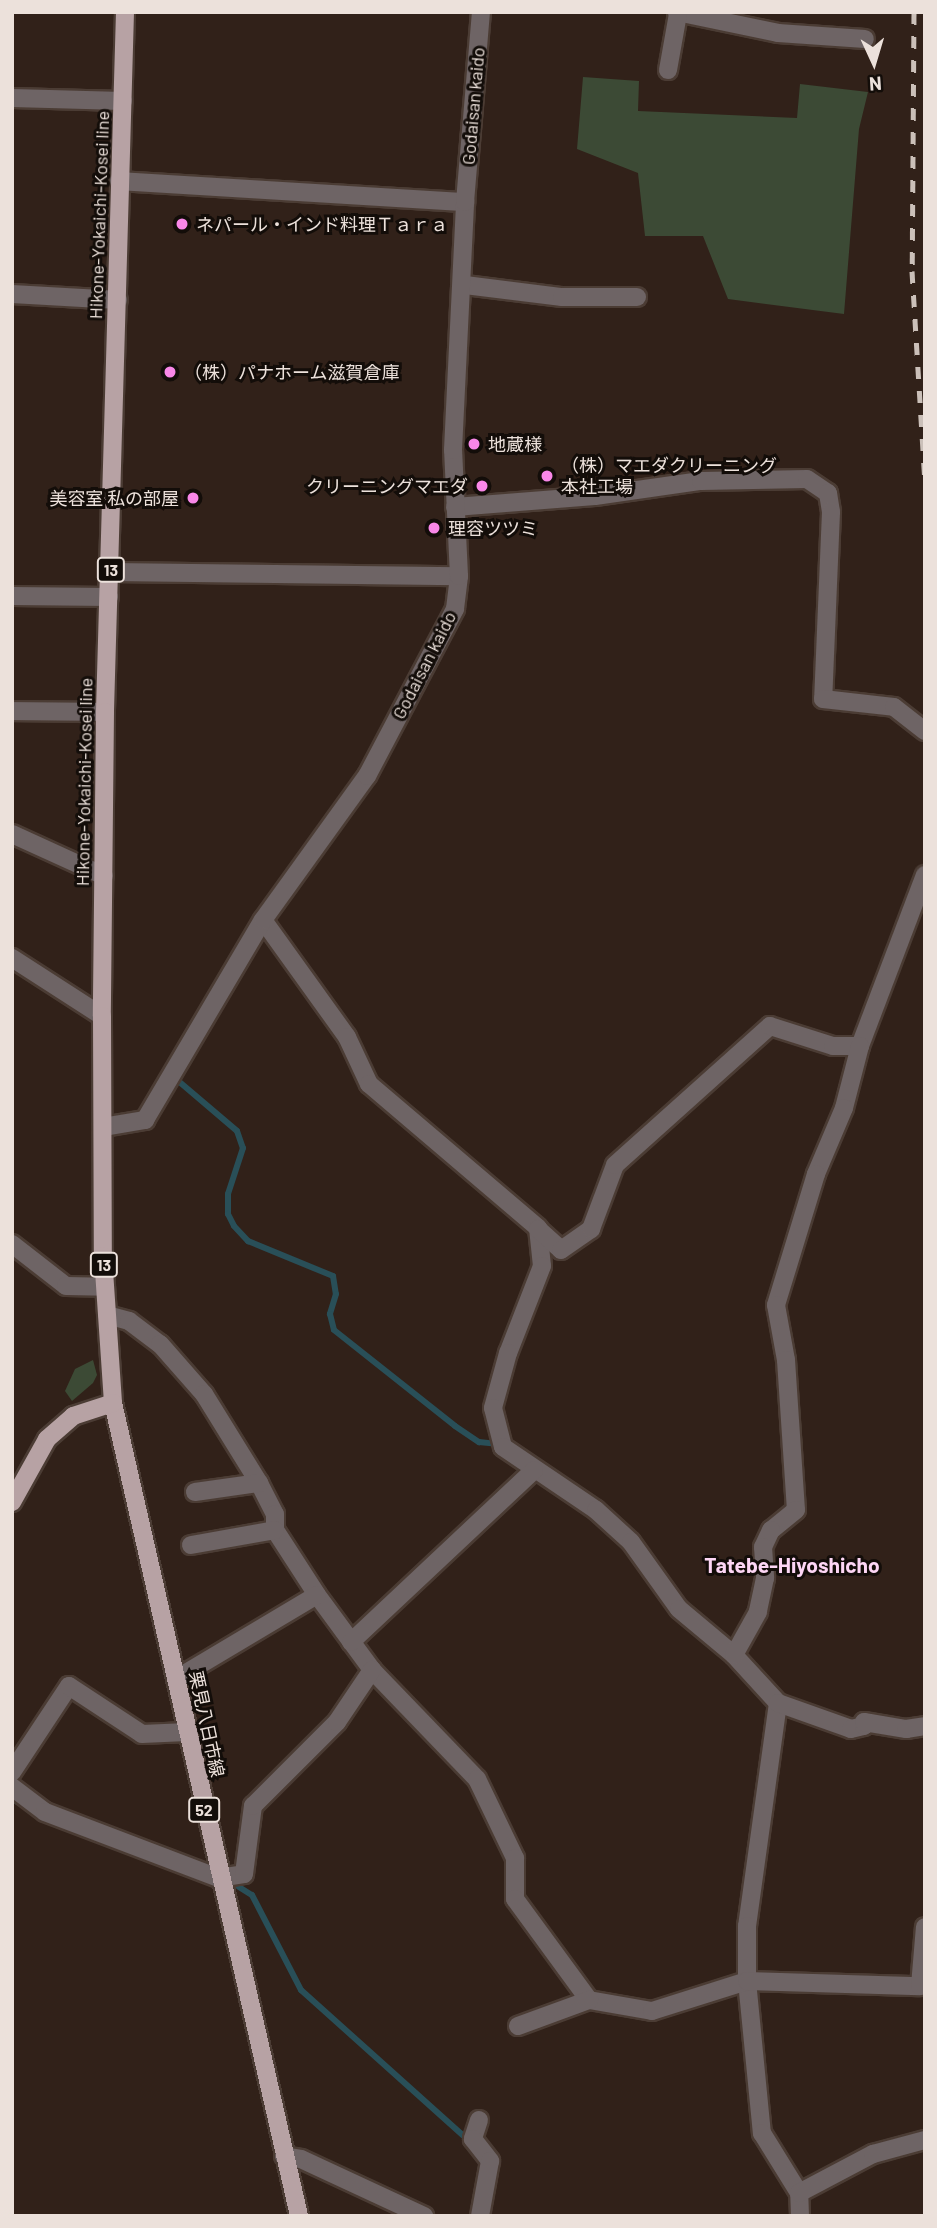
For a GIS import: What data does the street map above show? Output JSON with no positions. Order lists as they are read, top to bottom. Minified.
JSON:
{"streets":{"main road":["Hikone-Yokaichi-Kosei line","13","栗見八日市線","52"],"street":["Godaisan kaido"]},"crossings":[["Godaisan kaido","Hikone-Yokaichi-Kosei line"],["Hikone-Yokaichi-Kosei line","栗見八日市線"]],"districts":["Tatebe-Hiyoshicho"],"places":["ネパール・インド料理Ｔａｒａ","（株）パナホーム滋賀倉庫","地蔵様","（株）マエダクリーニング 本社工場","クリーニングマエダ","美容室 私の部屋","理容ツツミ"],"north":"bottom"}
